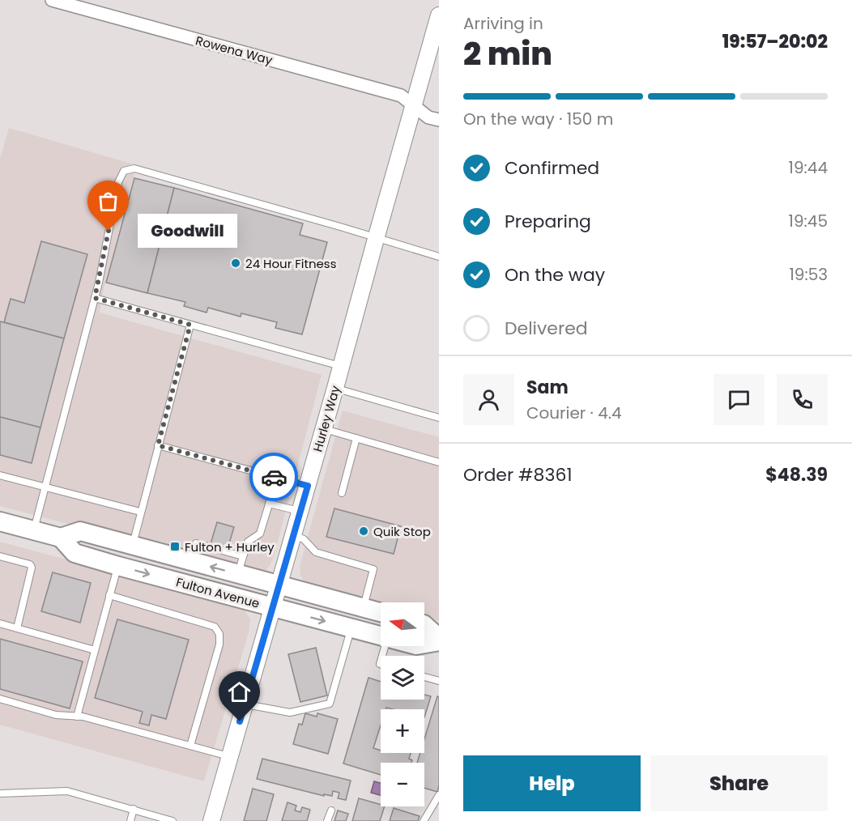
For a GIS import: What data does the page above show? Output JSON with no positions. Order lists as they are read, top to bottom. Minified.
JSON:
{"streets":{"main road":["Fulton Avenue"],"street":["Rowena Way","Hurley Way"]},"crossings":[["Rowena Way","Hurley Way"],["Hurley Way","Fulton Avenue"]],"places":{"other":["Goodwill","24 Hour Fitness","Quik Stop"],"transit":["Fulton + Hurley"]},"north":"left","page":{"heading":["2 min","Arriving in","19:57–20:02"],"panel":["Sam","Courier · 4.4","Order #8361","$48.39"],"bar":"On the way · 150 m","list":[["Confirmed","19:44"],["Preparing","19:45"],["On the way","19:53"],"Delivered"],"bubble":"Goodwill","map_buttons":["+","−"],"buttons":["Help","Share"]}}
